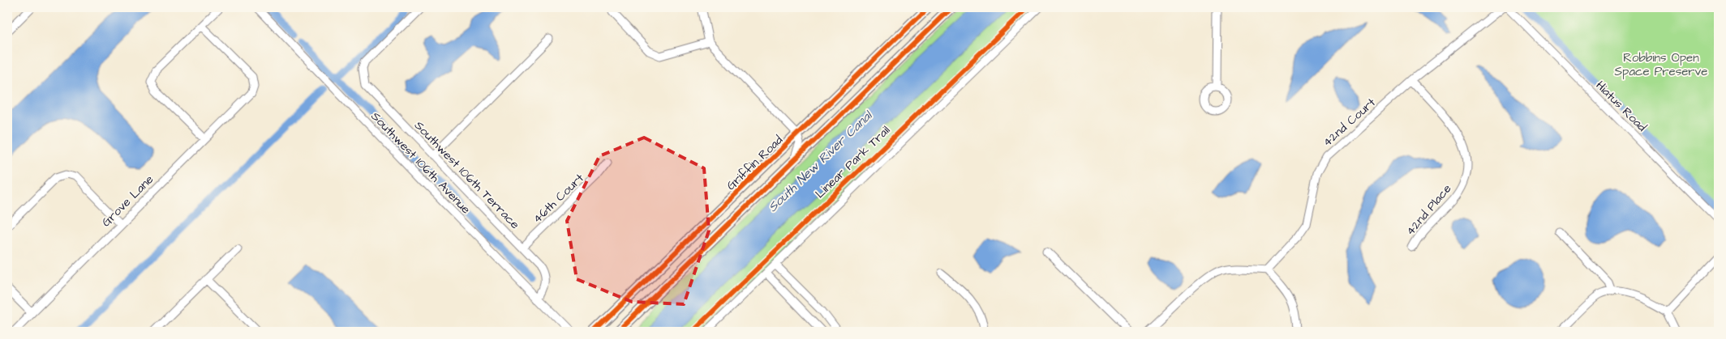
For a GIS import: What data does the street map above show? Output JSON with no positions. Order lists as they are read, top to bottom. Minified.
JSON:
{"streets":{"main road":["Griffin Road"],"street":["Hiatus Road","42nd Court","Southwest 106th Avenue","Southwest 106th Terrace","46th Court","Grove Lane","42nd Place"],"cycle path":["Linear Park Trail"]},"crossings":[["42nd Court","42nd Place"],["Southwest 106th Avenue","Southwest 106th Terrace"],["Southwest 106th Terrace","46th Court"]],"water":["South New River Canal"],"parks":["Robbins Open Space Preserve"]}
